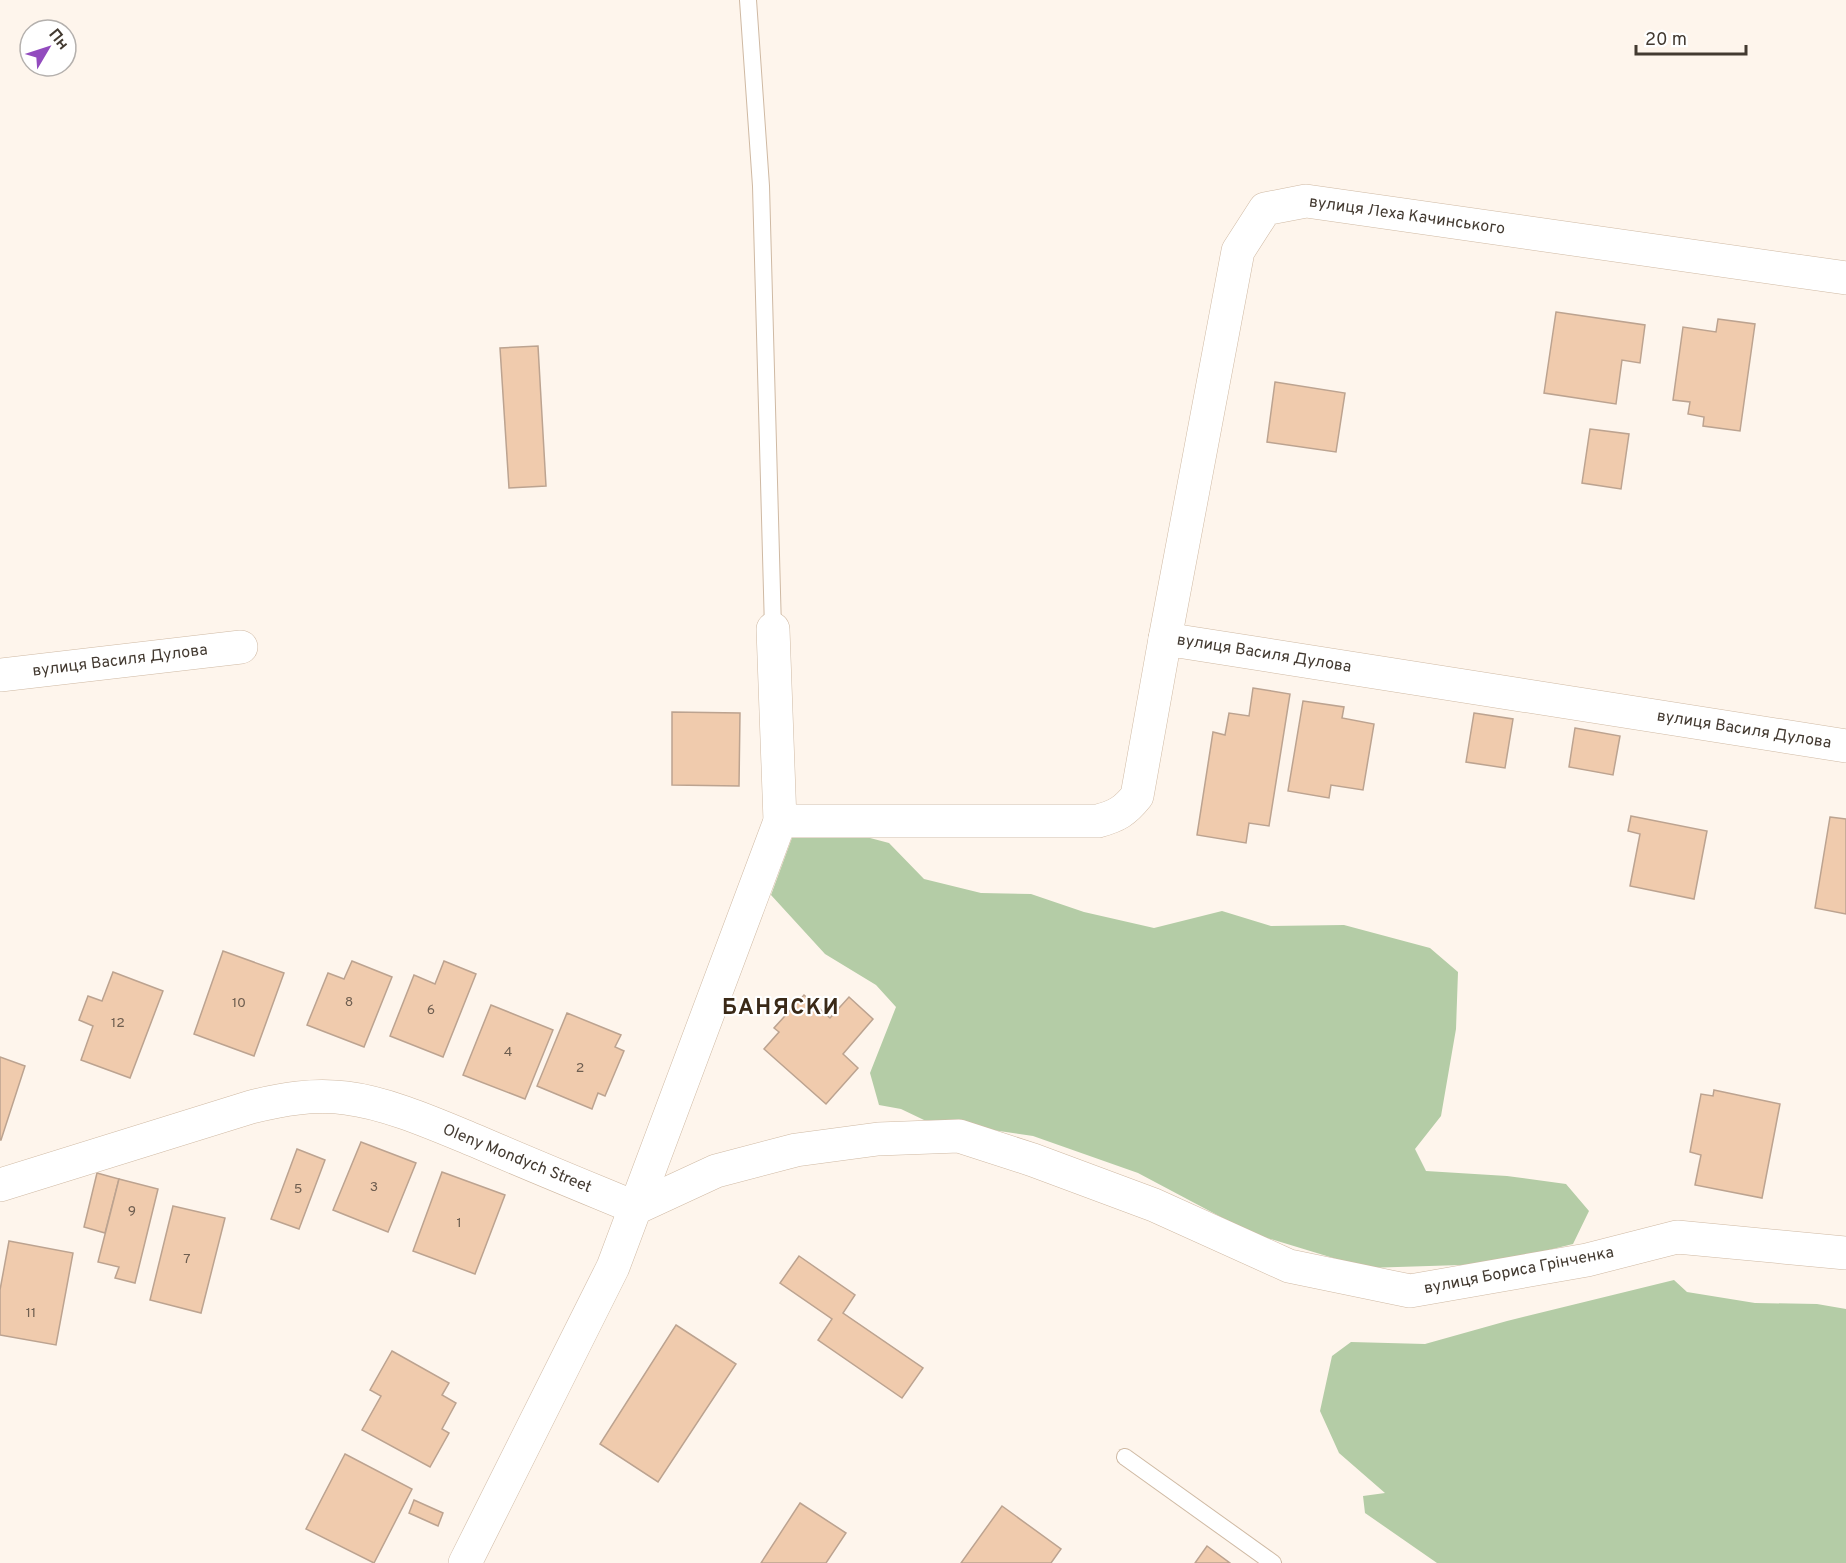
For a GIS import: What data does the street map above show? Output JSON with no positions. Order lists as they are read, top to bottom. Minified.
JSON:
{"streets":{"street":["вулиця Леха Качинського","вулиця Василя Дулова","Oleny Mondych Street","вулиця Бориса Грінченка"]},"crossings":[["вулиця Леха Качинського","вулиця Василя Дулова"],["Oleny Mondych Street","вулиця Бориса Грінченка"]],"districts":["БАНЯСКИ"],"house_numbers":["8","10","6","12","4","2","3","5","9","1","7","11"],"scale_bar":"20 m","north":"top right"}
